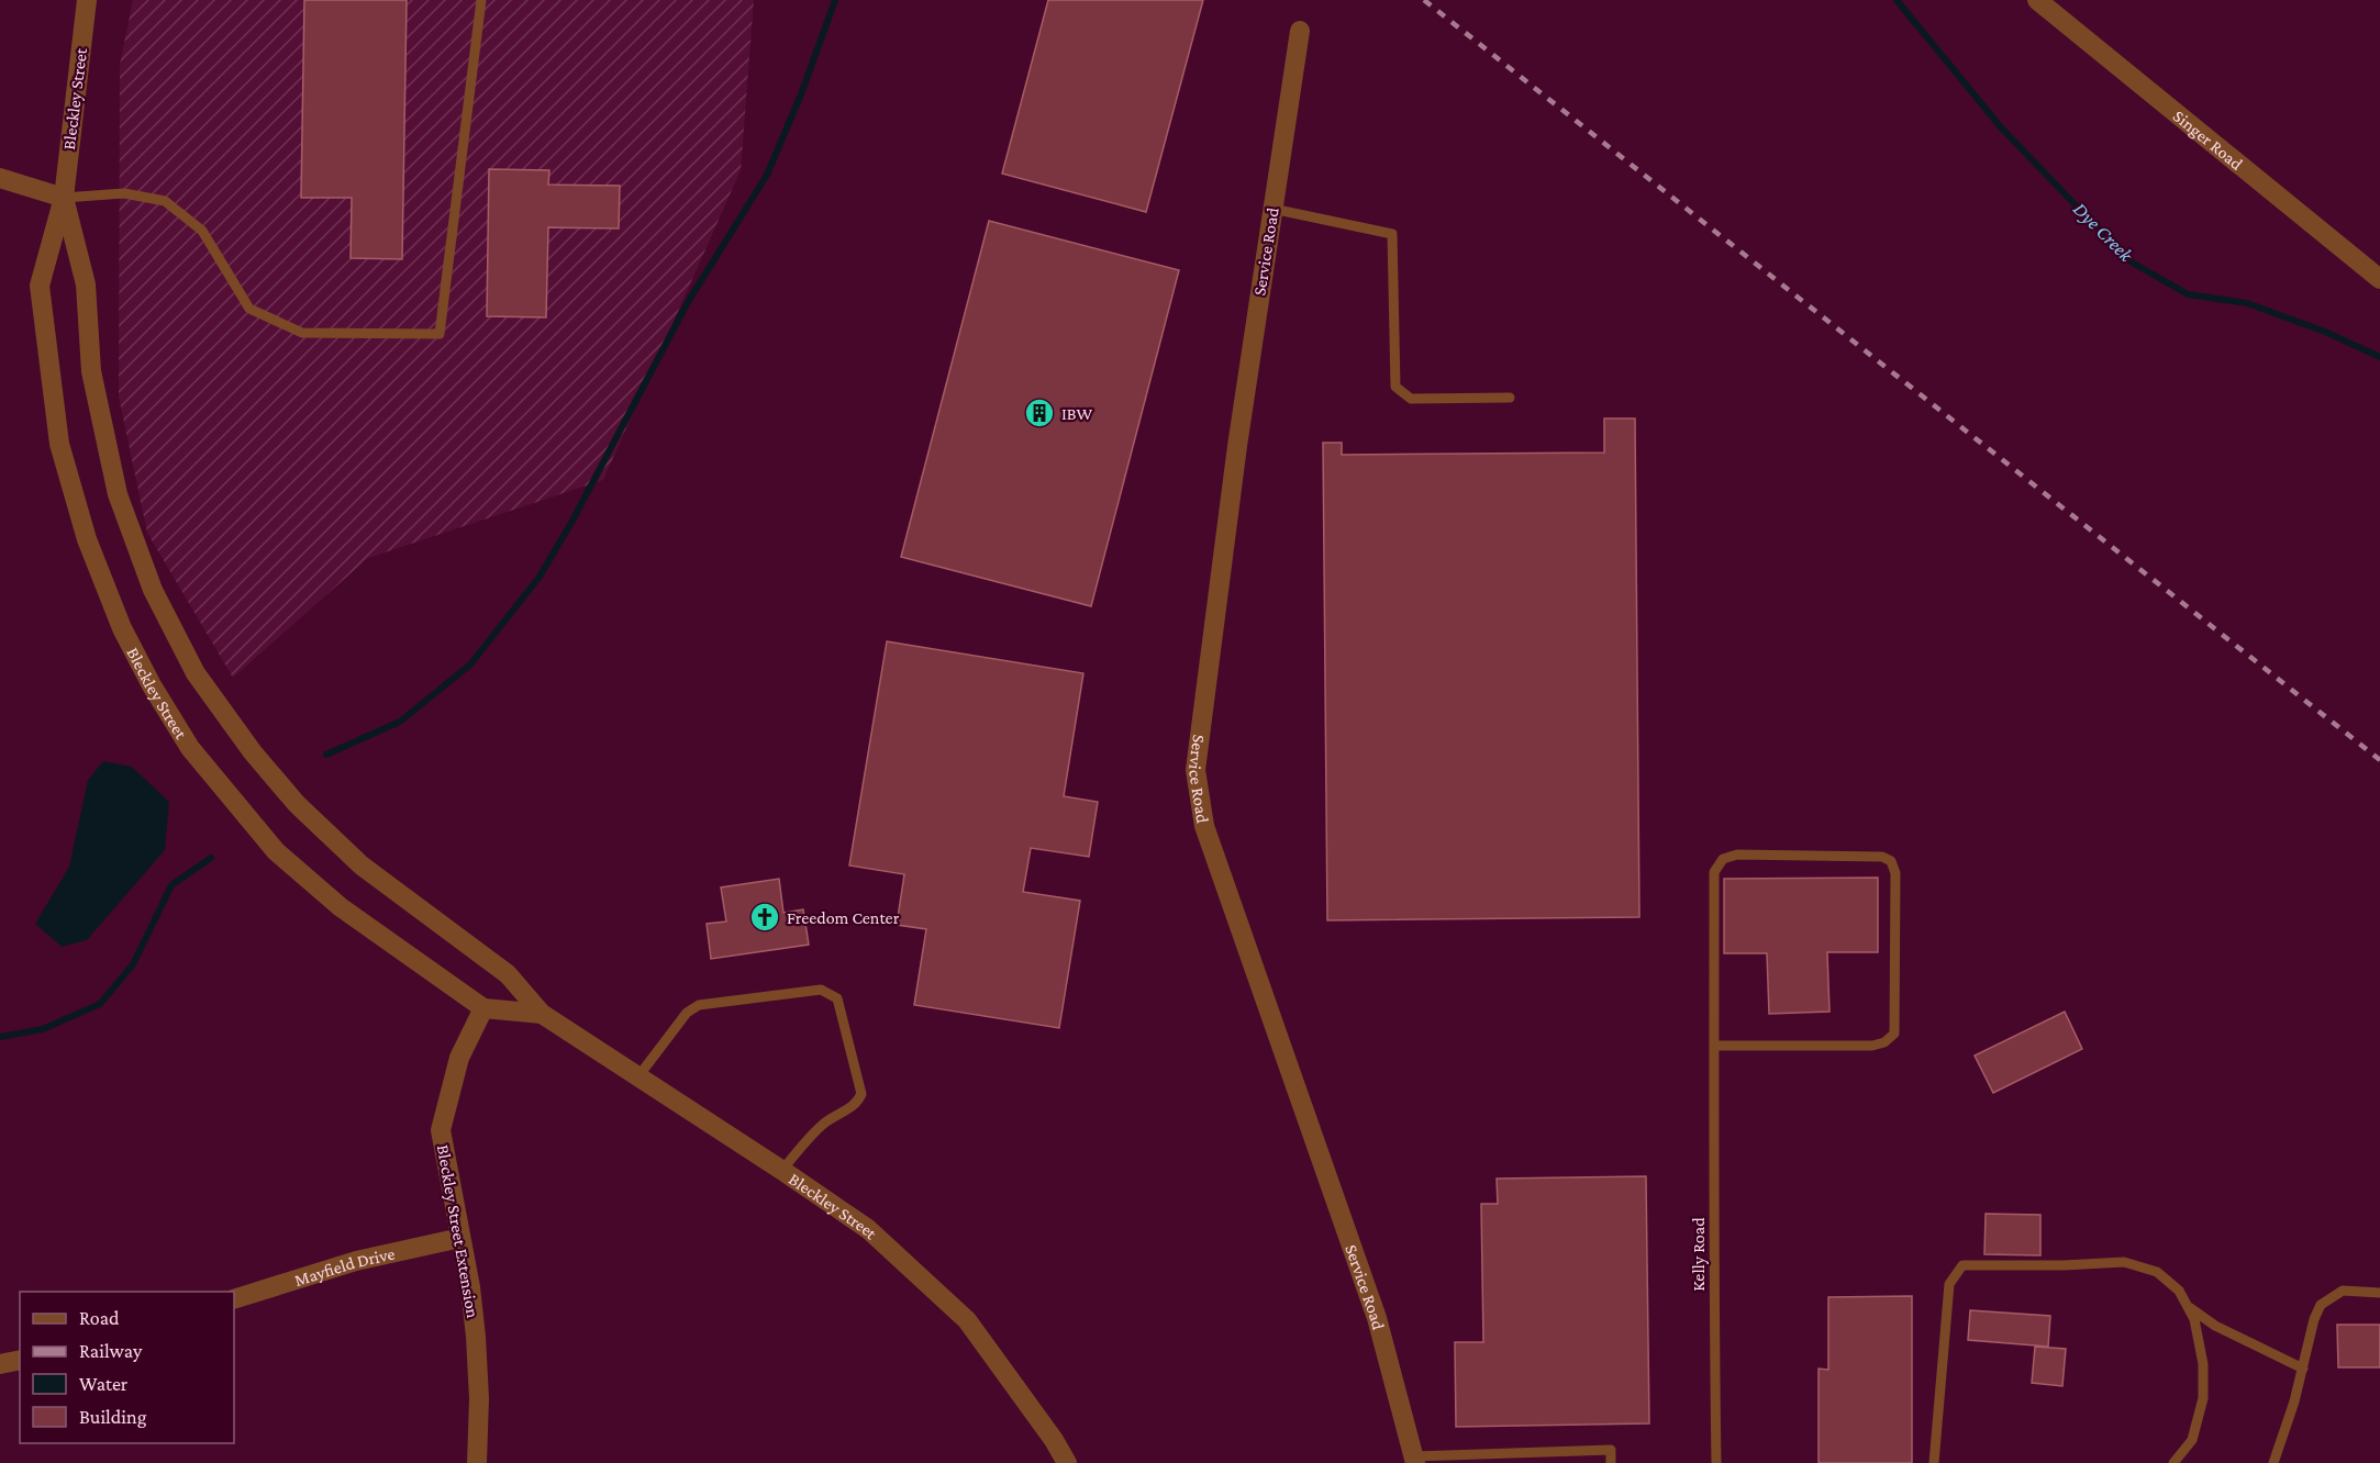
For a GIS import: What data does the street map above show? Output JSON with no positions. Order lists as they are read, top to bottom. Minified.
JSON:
{"streets":{"street":["Bleckley Street","Singer Road","Service Road","Bleckley Street Extension","Mayfield Drive"],"lane":["Kelly Road"]},"crossings":[["Bleckley Street","Bleckley Street Extension"],["Bleckley Street Extension","Mayfield Drive"]],"water":["Dye Creek"],"places":{"building":["IBW"],"church":["Freedom Center"]},"legend":["Road","Railway","Water","Building"]}
